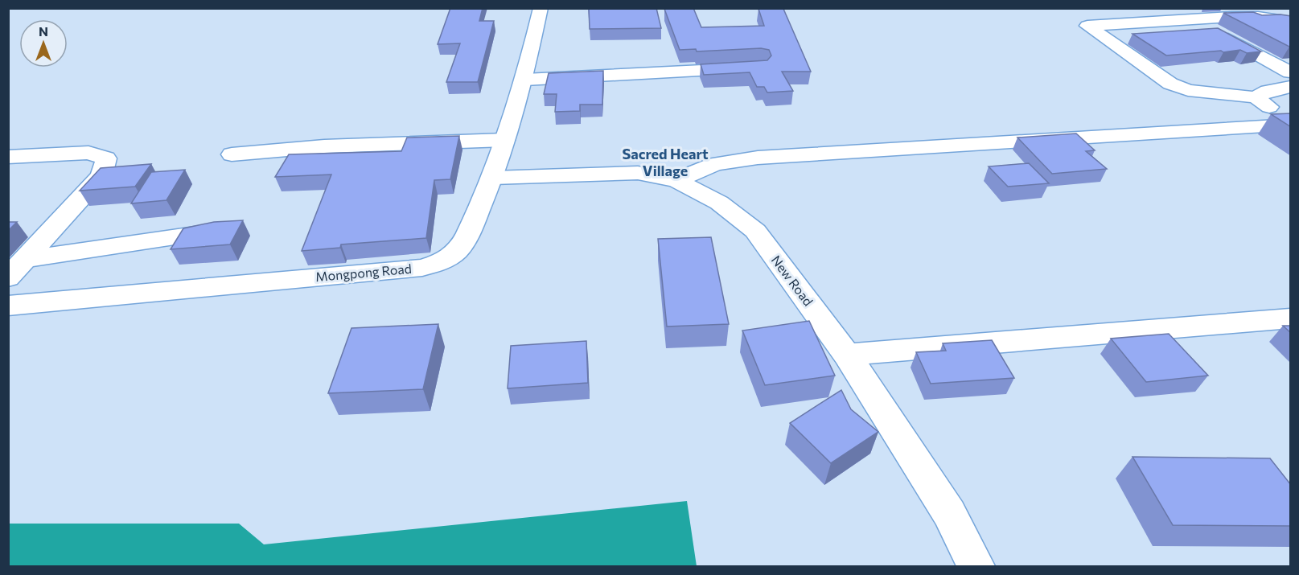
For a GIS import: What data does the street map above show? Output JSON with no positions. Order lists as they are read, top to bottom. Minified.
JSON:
{"streets":{"street":["Mongpong Road","New Road"]},"crossings":[["Mongpong Road","New Road"]],"districts":["Sacred Heart Village"],"north":"top"}
